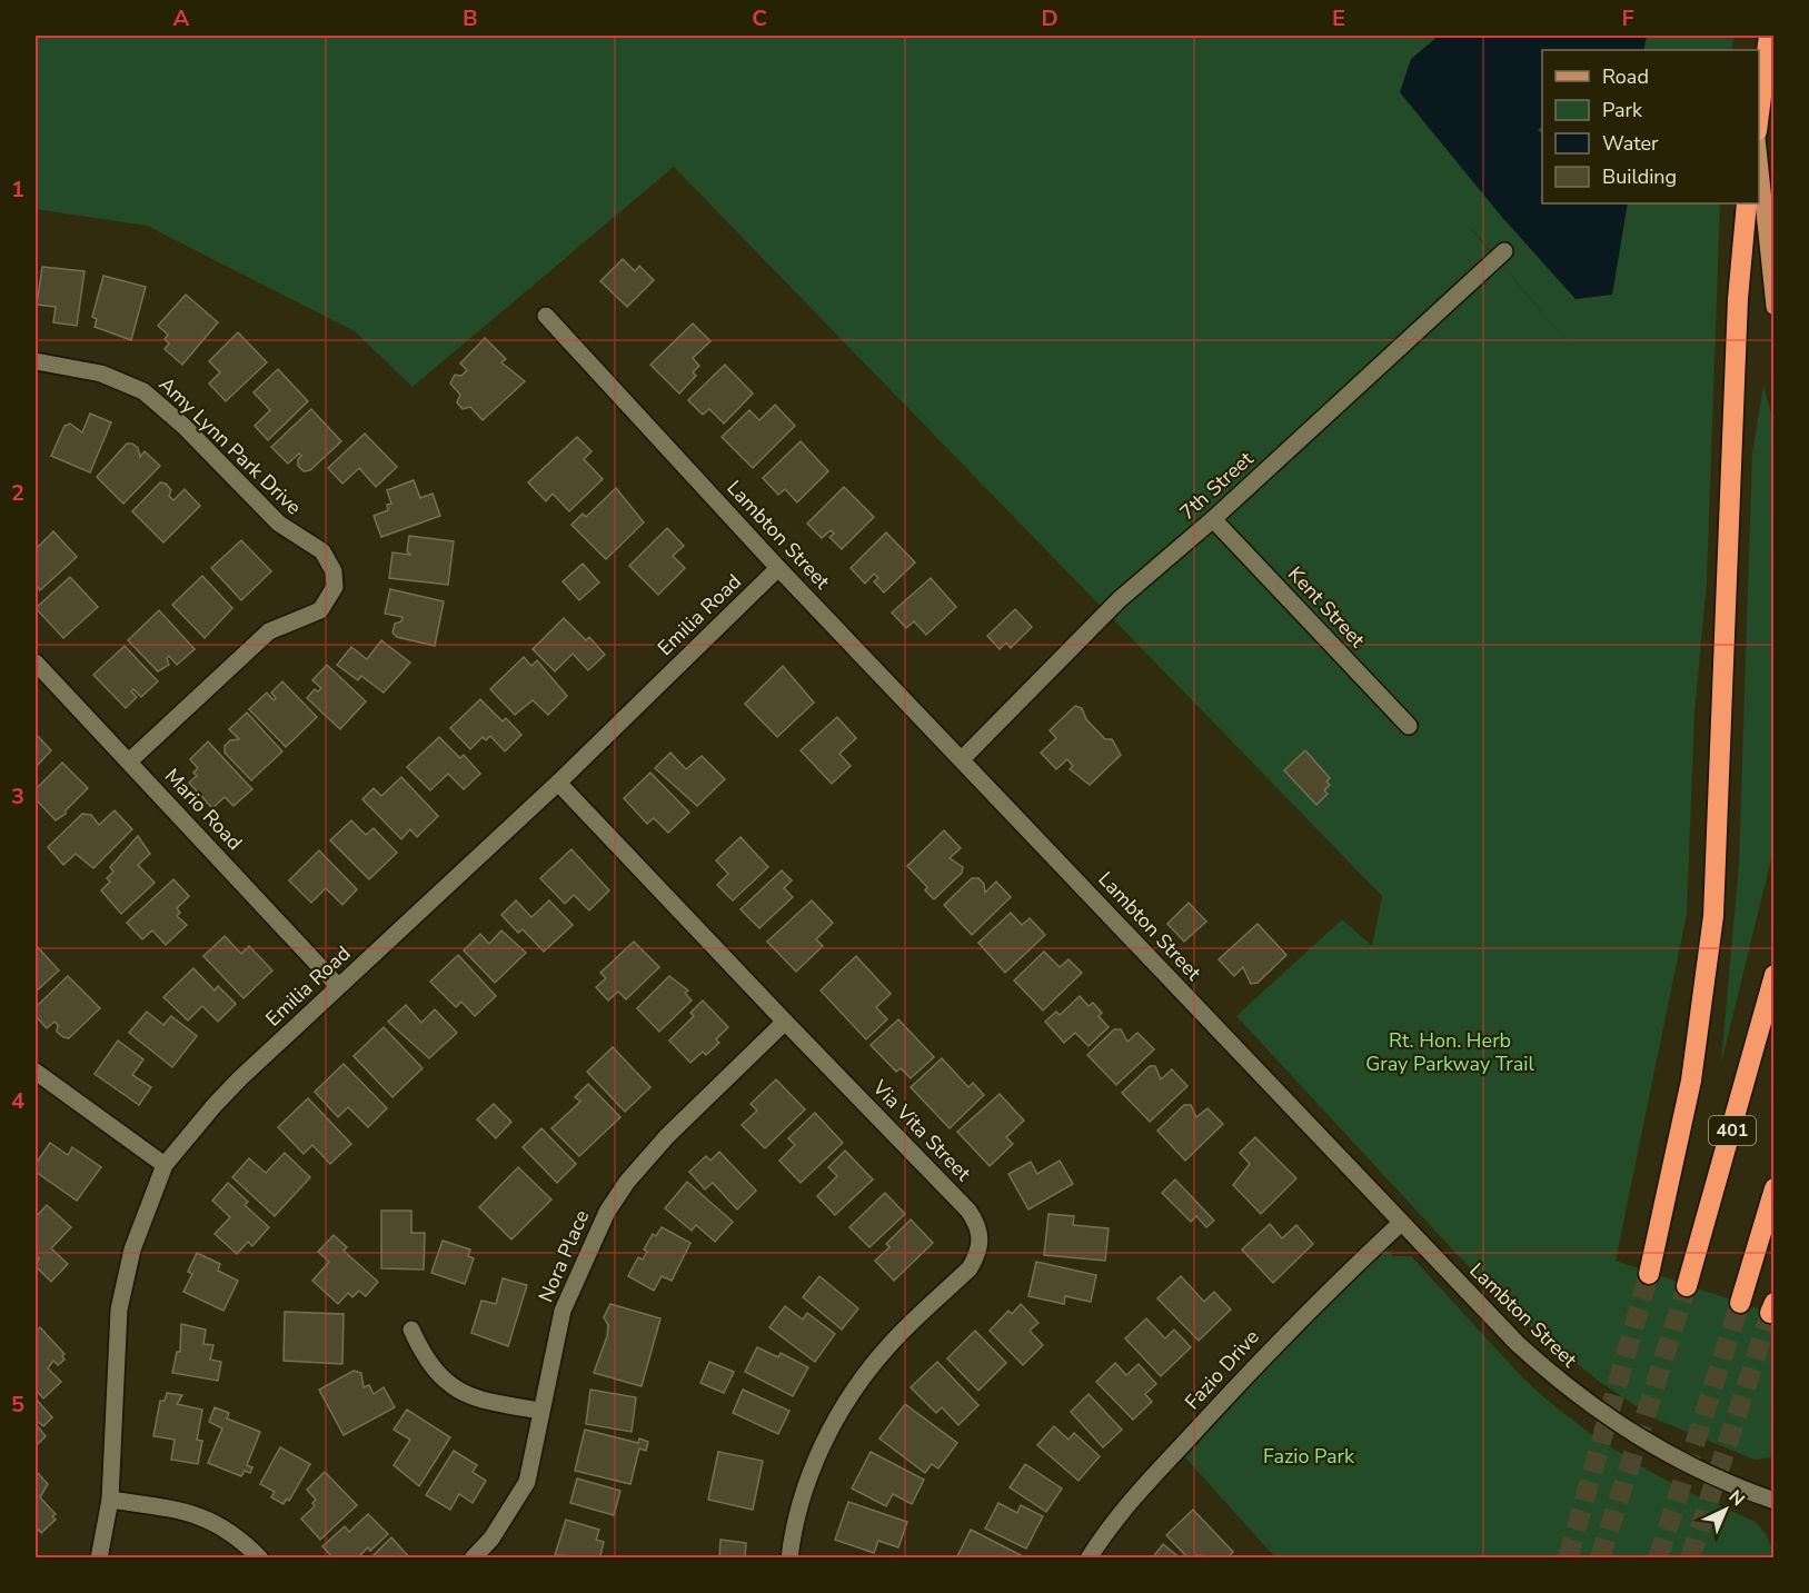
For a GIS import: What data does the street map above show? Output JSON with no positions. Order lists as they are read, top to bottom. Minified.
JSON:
{"streets":{"highway":["401"],"street":["Amy Lynn Park Drive","7th Street","Lambton Street","Kent Street","Emilia Road","Mario Road","Via Vita Street","Nora Place","Fazio Drive"]},"crossings":[["Amy Lynn Park Drive","Mario Road"],["7th Street","Lambton Street"],["7th Street","Kent Street"],["Lambton Street","Emilia Road"],["Lambton Street","Fazio Drive"],["Emilia Road","Mario Road"],["Emilia Road","Via Vita Street"],["Via Vita Street","Nora Place"]],"parks":["Rt. Hon. Herb Gray Parkway Trail","Fazio Park"],"legend":["Road","Park","Water","Building"],"north":"top right","grid":{"columns":["A","B","C","D","E","F"],"rows":["1","2","3","4","5"]}}
